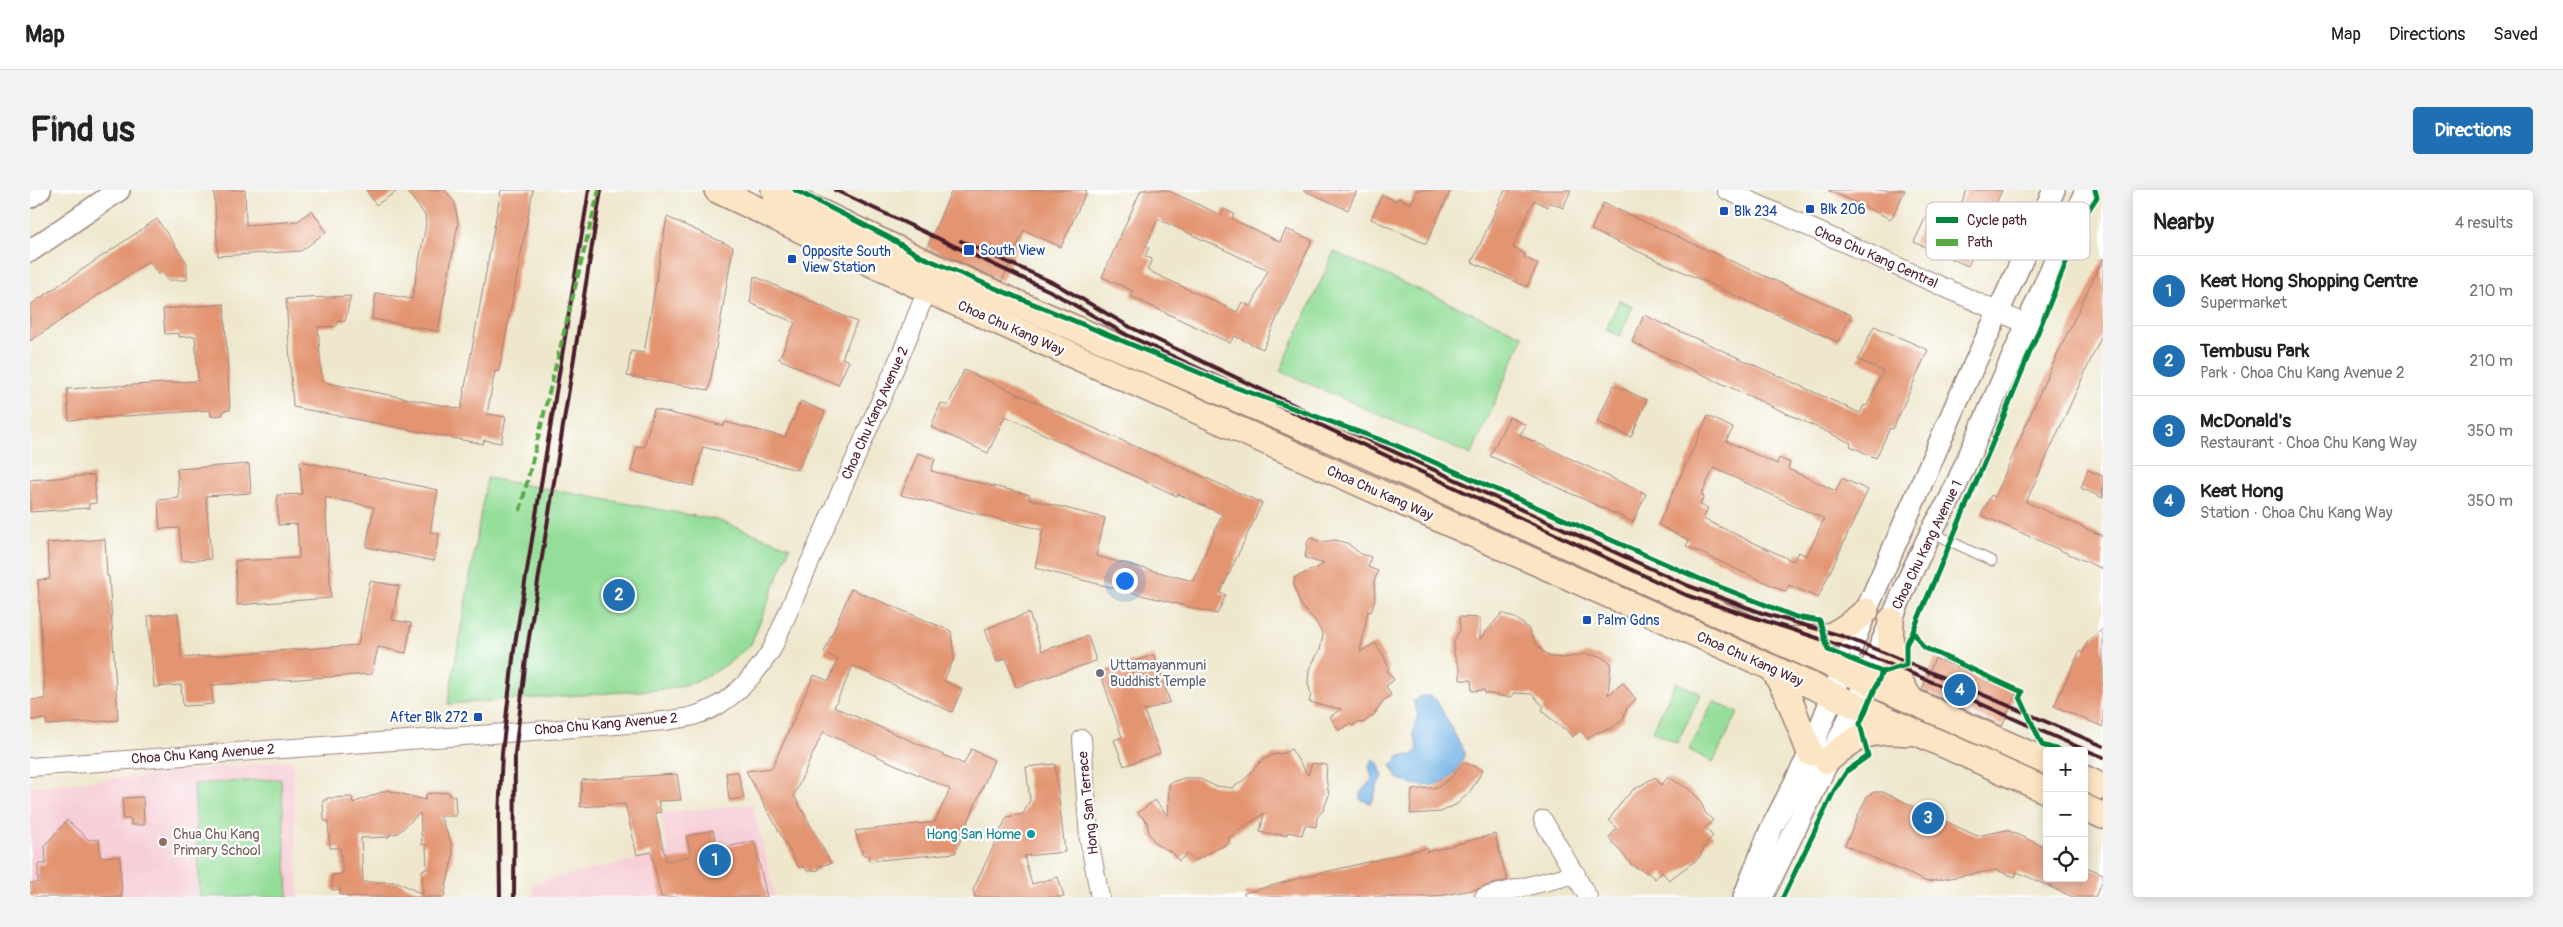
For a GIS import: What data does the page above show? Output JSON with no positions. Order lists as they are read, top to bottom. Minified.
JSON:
{"streets":{"main road":["Choa Chu Kang Way"],"street":["Choa Chu Kang Central","Choa Chu Kang Avenue 2","Choa Chu Kang Avenue 1","Hong San Terrace"]},"crossings":[["Choa Chu Kang Central","Choa Chu Kang Avenue 1"],["Choa Chu Kang Way","Choa Chu Kang Avenue 2"],["Choa Chu Kang Way","Choa Chu Kang Avenue 1"]],"places":{"transit":["Blk 206","Blk 234","South View","Opposite South View Station","Palm Gdns","After Blk 272"],"other":["Uttamayanmuni Buddhist Temple","Hong San Home","Chua Chu Kang Primary School"]},"legend":["Cycle path","Path"],"page":{"header":"Map","nav":["Map","Directions","Saved"],"buttons":"Directions","title":"Find us","heading":["Nearby","4 results"],"list":[{"mark":"1","name":"Keat Hong Shopping Centre","note":"Supermarket","value":"210 m"},{"mark":"2","name":"Tembusu Park","note":"Park · Choa Chu Kang Avenue 2","value":"210 m"},{"mark":"3","name":"McDonald's","note":"Restaurant · Choa Chu Kang Way","value":"350 m"},{"mark":"4","name":"Keat Hong","note":"Station · Choa Chu Kang Way","value":"350 m"}],"pins":["2","4","3","1"],"map_buttons":["+","−"]}}
